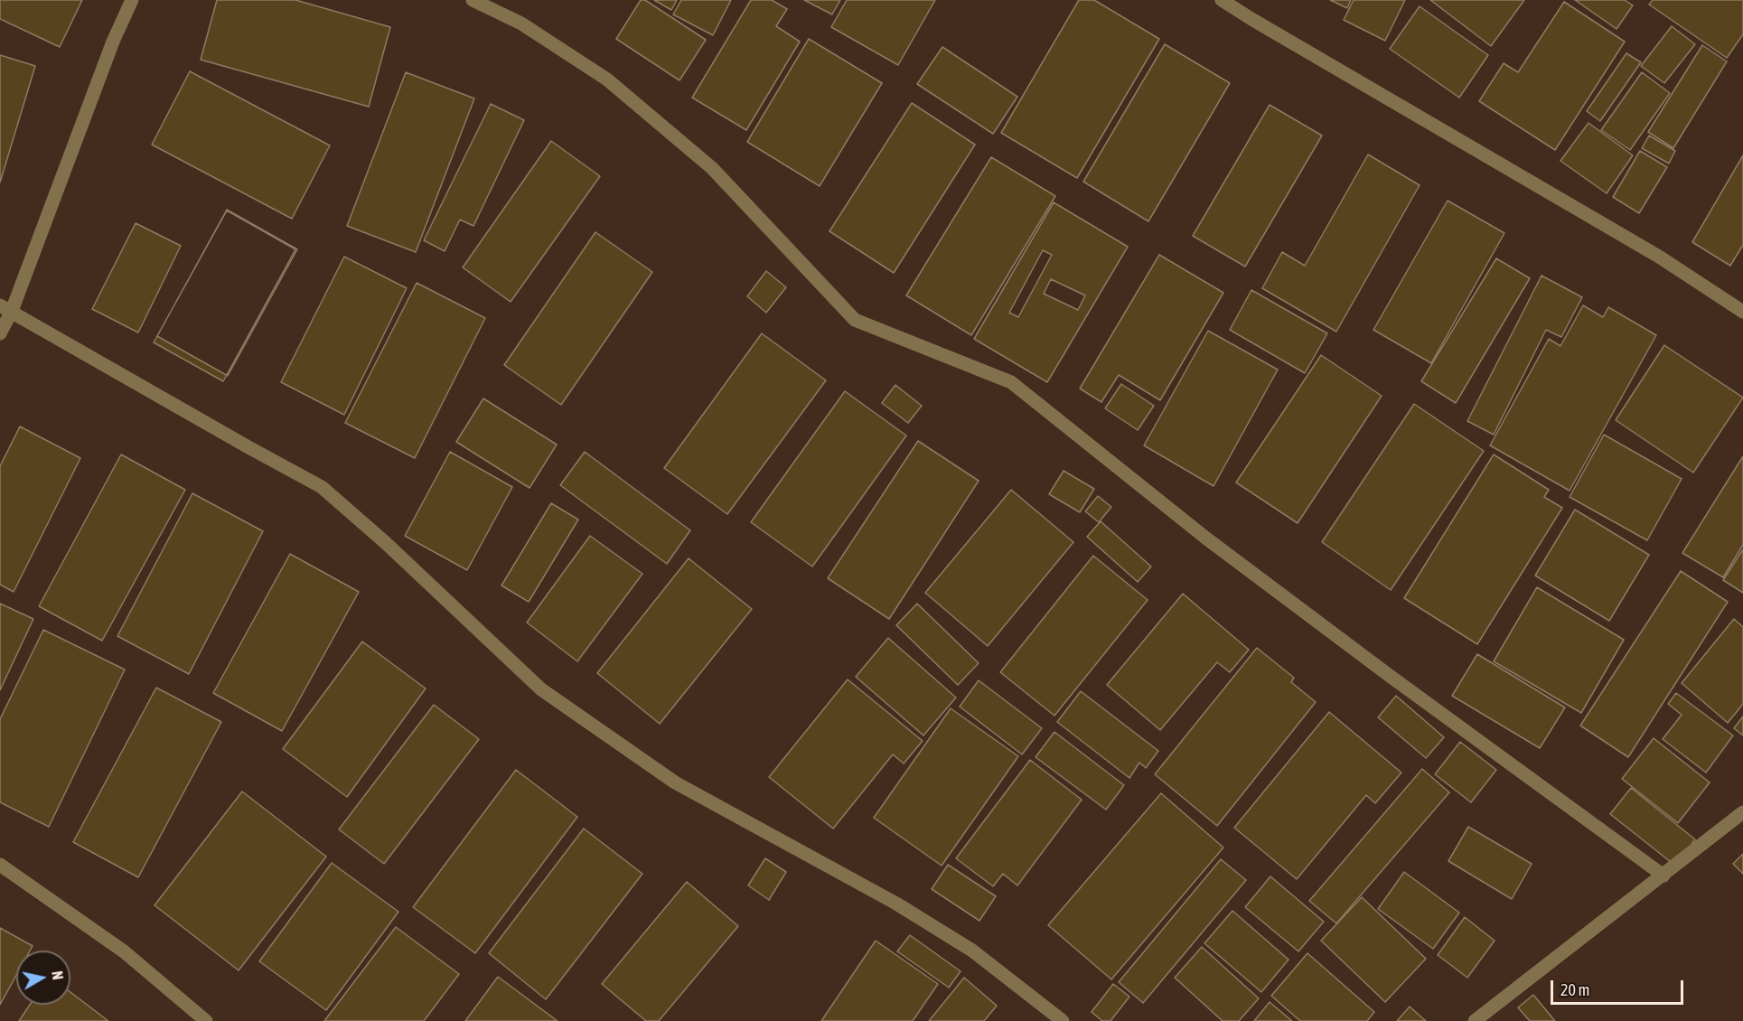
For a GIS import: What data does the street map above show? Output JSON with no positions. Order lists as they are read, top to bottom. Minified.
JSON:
{"scale_bar":"20 m","north":"right"}
